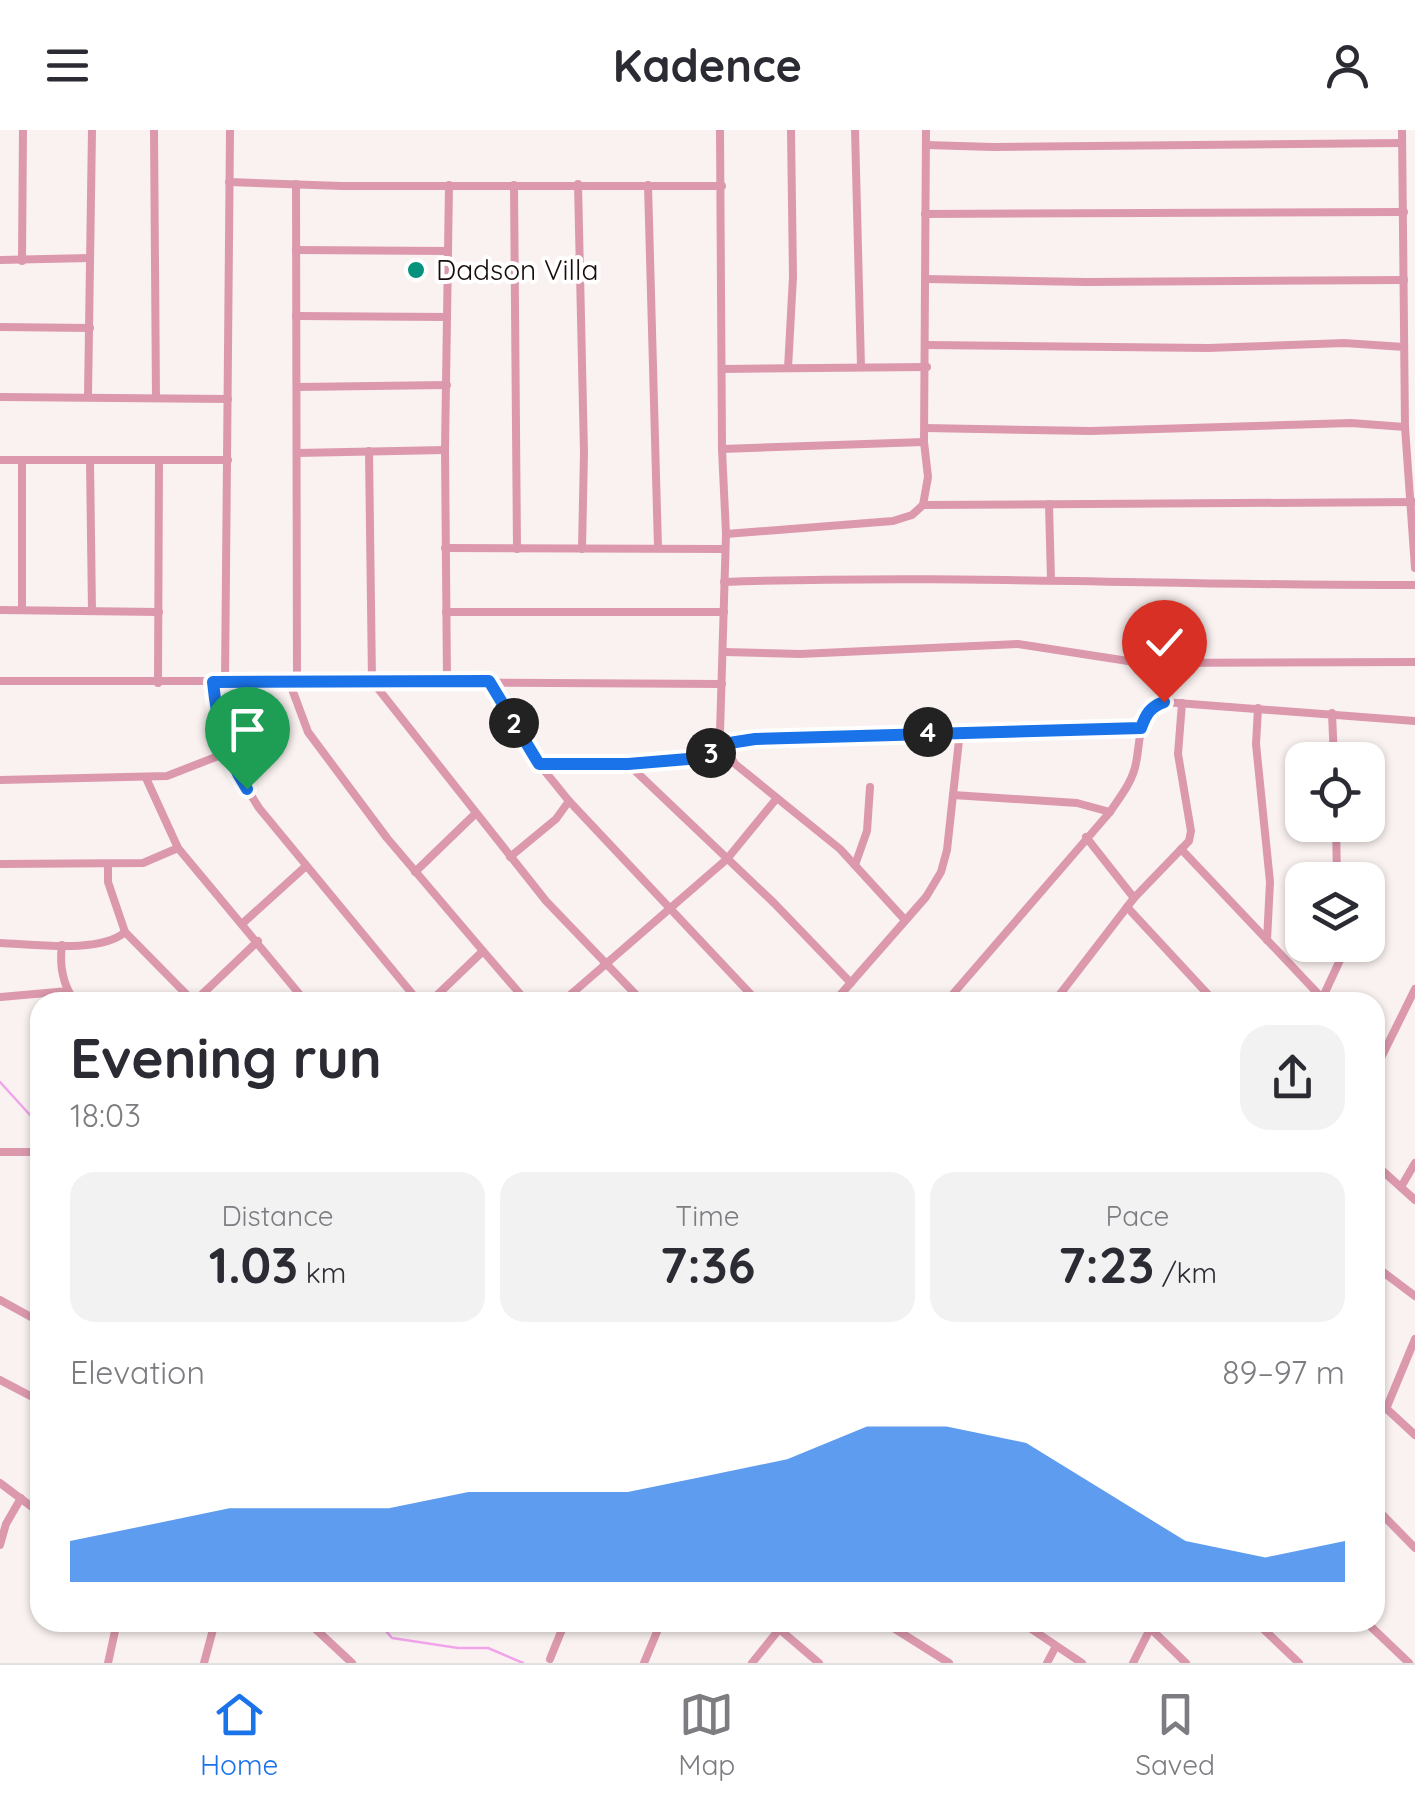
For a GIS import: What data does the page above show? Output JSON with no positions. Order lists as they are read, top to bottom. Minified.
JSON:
{"places":["Dadson Villa"],"page":{"header":"Kadence","pins":["2","4","3"],"heading":["Evening run","18:03"],"stats":[["Distance","1.03 km"],["Time","7:36"],["Pace","7:23 /km"]],"chart":["Elevation","89–97 m"],"tabs":["Home","Map","Saved"]}}
